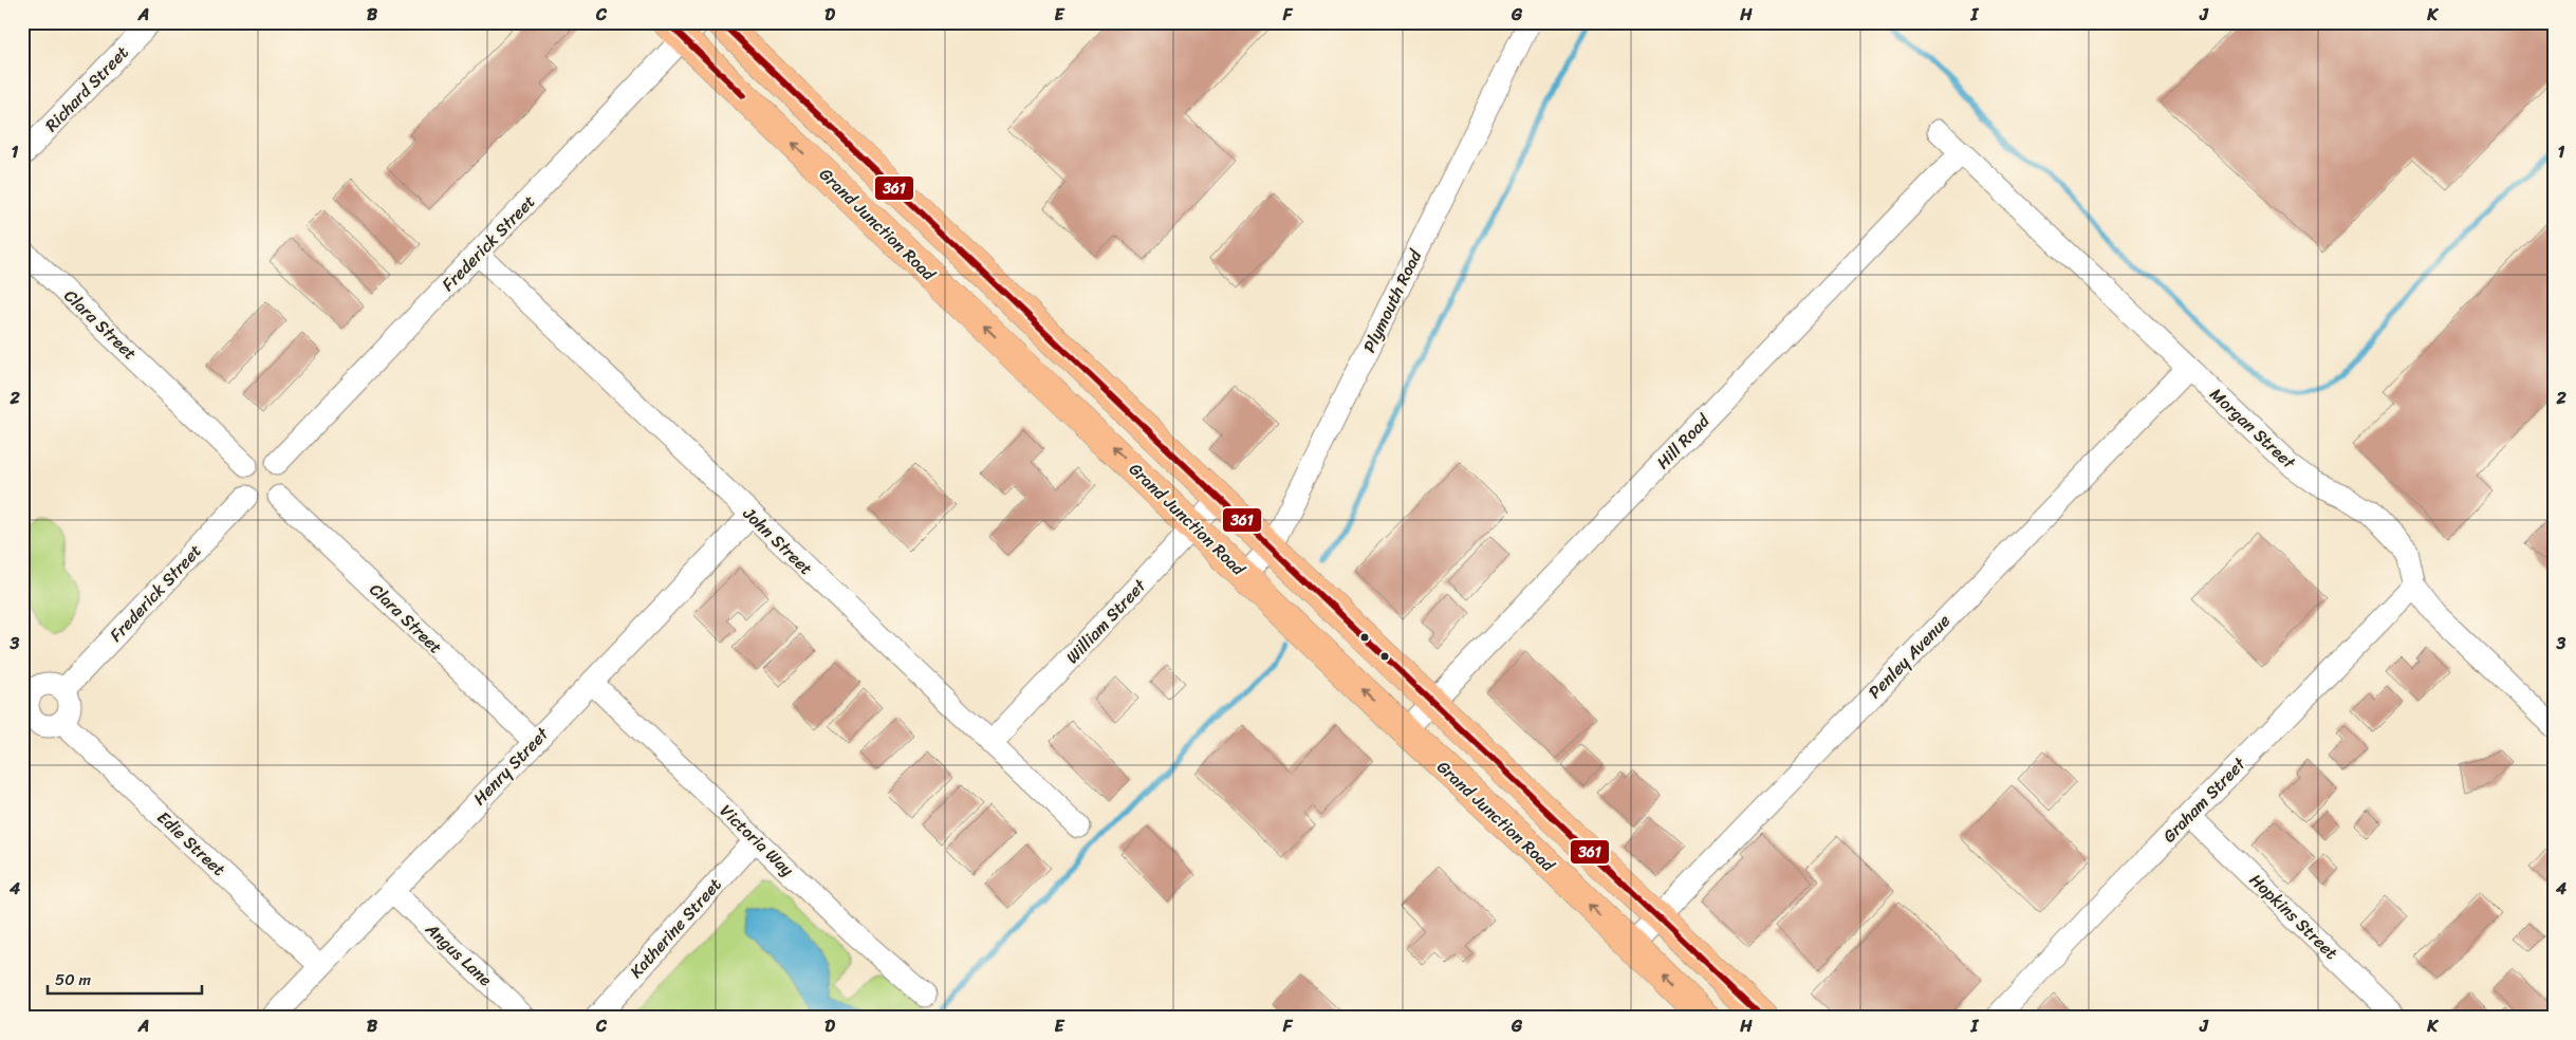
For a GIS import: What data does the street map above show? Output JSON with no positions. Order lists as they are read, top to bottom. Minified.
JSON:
{"streets":{"highway":["Grand Junction Road"],"street":["Richard Street","Frederick Street","Plymouth Road","Clara Street","Morgan Street","Hill Road","John Street","William Street","Penley Avenue","Henry Street","Graham Street","Victoria Way","Edie Street","Hopkins Street","Katherine Street","Angus Lane"]},"crossings":[["Grand Junction Road","Frederick Street"],["Grand Junction Road","Plymouth Road"],["Grand Junction Road","Hill Road"],["Grand Junction Road","William Street"],["Grand Junction Road","Penley Avenue"],["Frederick Street","Clara Street"],["Frederick Street","John Street"],["Frederick Street","Edie Street"],["Clara Street","Henry Street"],["Morgan Street","Hill Road"],["Morgan Street","Penley Avenue"],["Morgan Street","Graham Street"],["John Street","William Street"],["John Street","Henry Street"],["Henry Street","Victoria Way"],["Henry Street","Edie Street"],["Henry Street","Angus Lane"],["Graham Street","Hopkins Street"],["Victoria Way","Katherine Street"]],"lines":["transit line 361"],"scale_bar":"50 m","grid":{"columns":["A","B","C","D","E","F","G","H","I","J","K"],"rows":["1","2","3","4"]}}
